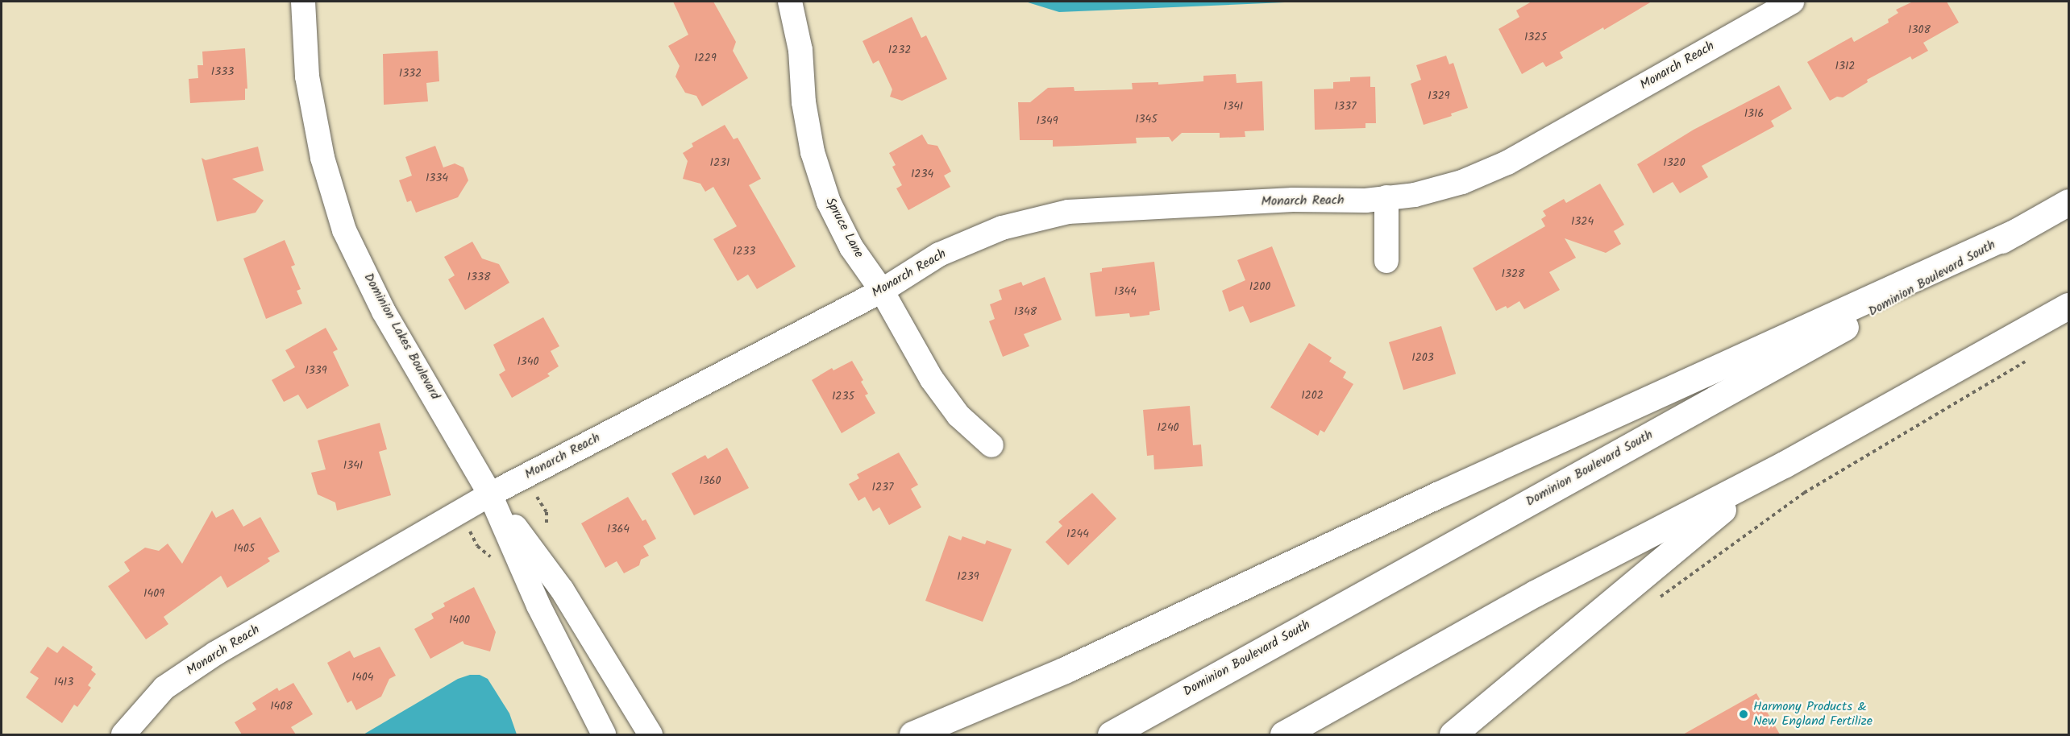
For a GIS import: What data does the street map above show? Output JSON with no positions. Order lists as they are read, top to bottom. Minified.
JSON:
{"streets":{"highway":["Dominion Boulevard South"],"street":["Monarch Reach","Spruce Lane","Dominion Lakes Boulevard"]},"crossings":[["Monarch Reach","Spruce Lane"],["Monarch Reach","Dominion Lakes Boulevard"]],"places":["Harmony Products & New England Fertilize"],"house_numbers":["1308","1325","1232","1229","1312","1333","1332","1329","1341","1337","1316","1345","1349","1231","1320","1234","1334","1324","1233","1328","1338","1200","1344","1348","1203","1340","1339","1202","1235","1240","1341","1360","1237","1364","1244","1405","1239","1409","1400","1404","1413","1408"]}
